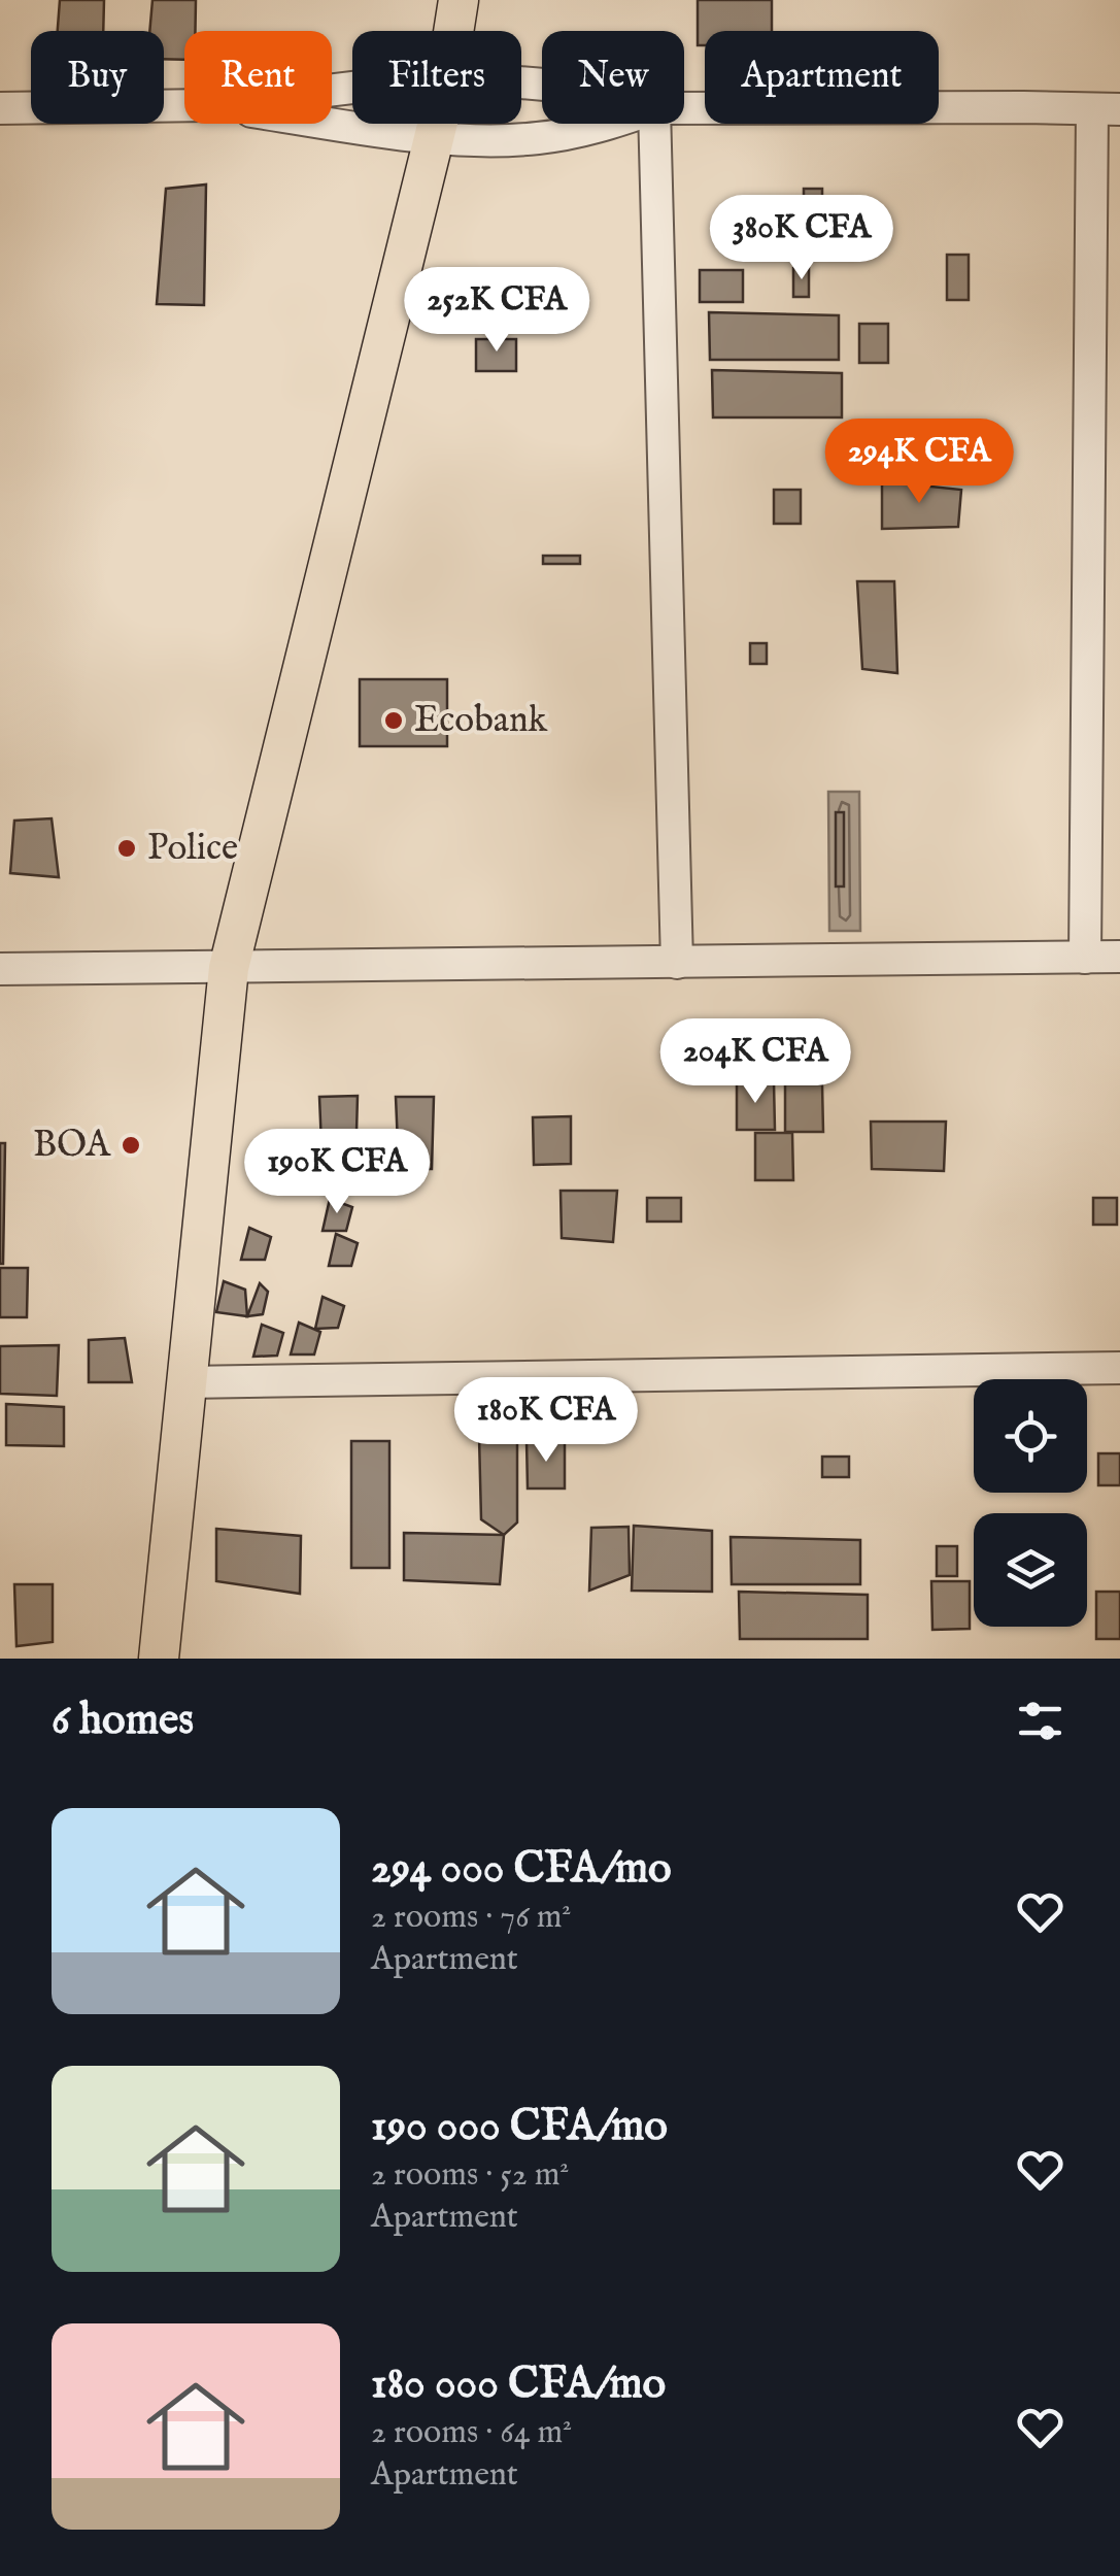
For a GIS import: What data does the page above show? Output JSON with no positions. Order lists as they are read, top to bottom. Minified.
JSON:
{"places":["Ecobank","Police","BOA"],"page":{"chip":["Buy","Rent","Filters","New","Apartment"],"price":["380K CFA","252K CFA","294K CFA","204K CFA","190K CFA","180K CFA"],"heading":"6 homes","list":[{"name":"294 000 CFA/mo","note":"2 rooms · 76 m² · Apartment"},{"name":"190 000 CFA/mo","note":"2 rooms · 52 m² · Apartment"},{"name":"180 000 CFA/mo","note":"2 rooms · 64 m² · Apartment"}]}}
